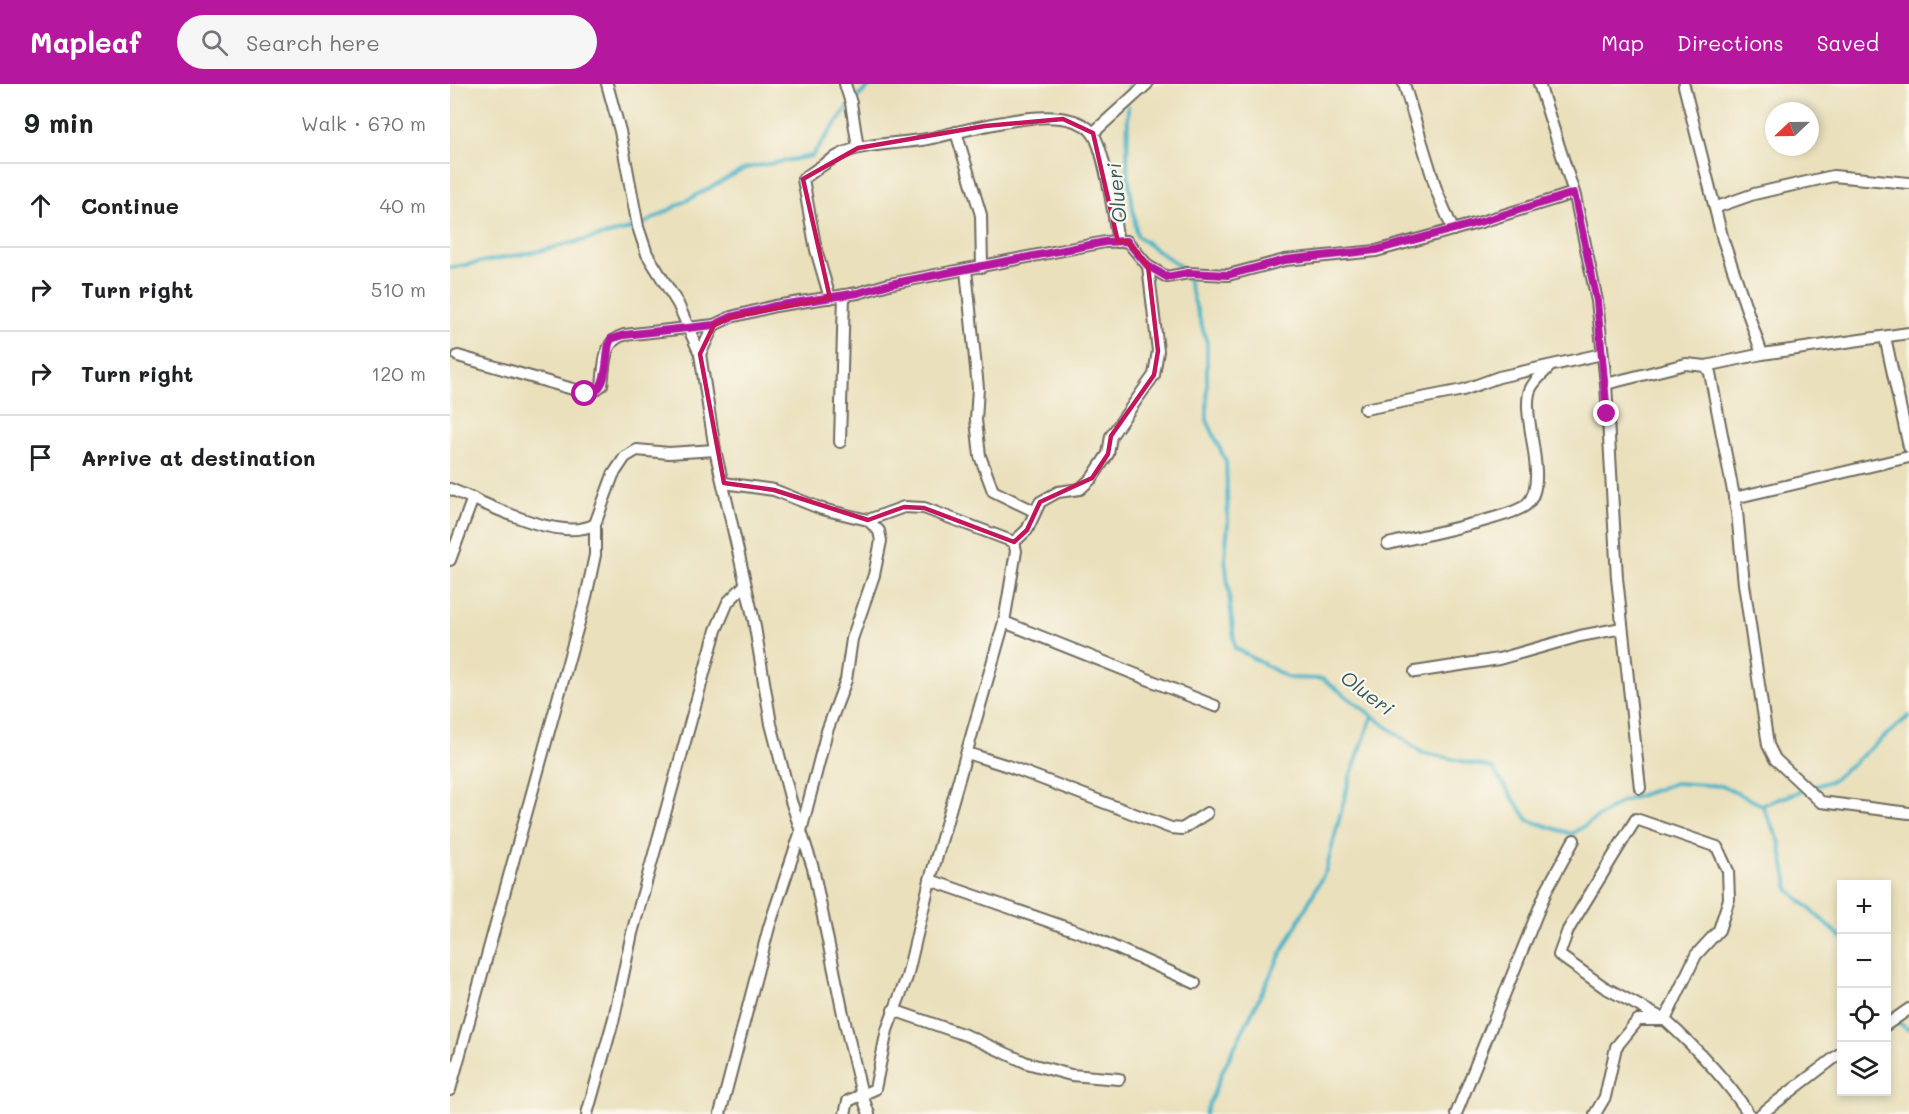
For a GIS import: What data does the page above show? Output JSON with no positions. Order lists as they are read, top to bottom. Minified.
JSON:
{"water":["Olueri"],"north":"left","page":{"header":"Mapleaf","search":"Search here","nav":["Map","Directions","Saved"],"heading":["9 min","Walk · 670 m"],"list":[["Continue","40 m"],["Turn right","510 m"],["Turn right","120 m"],"Arrive at destination"],"map_buttons":["+","−"]}}
